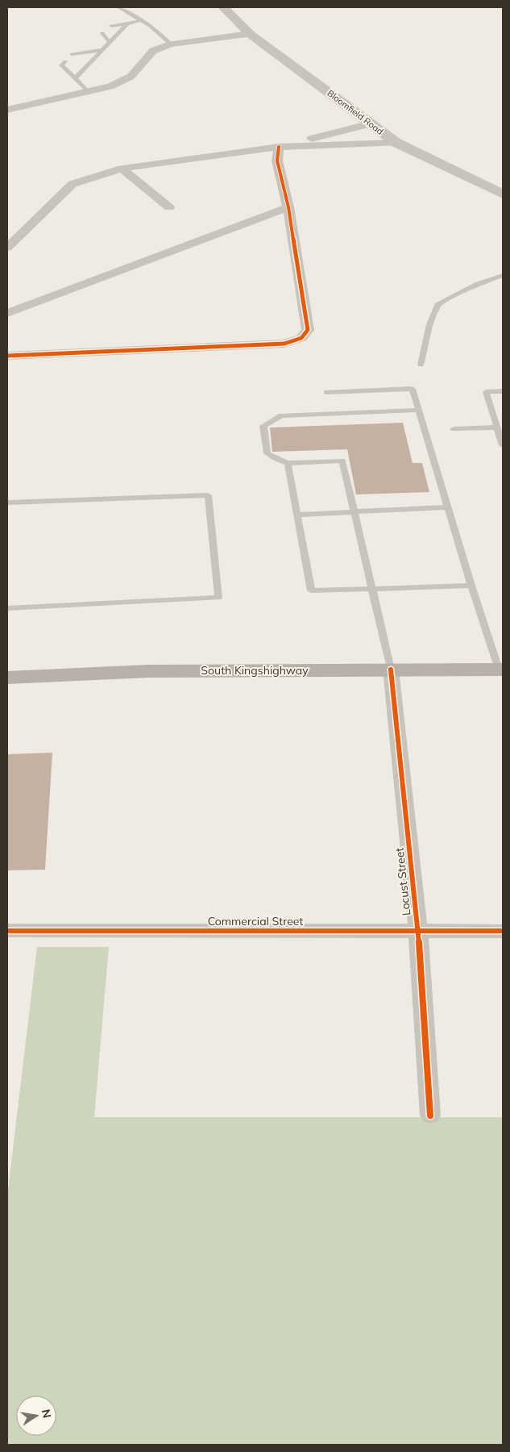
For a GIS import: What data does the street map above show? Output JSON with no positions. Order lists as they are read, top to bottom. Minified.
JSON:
{"streets":{"main road":["South Kingshighway"],"street":["Bloomfield Road","Locust Street","Commercial Street"]},"crossings":[["South Kingshighway","Locust Street"],["Locust Street","Commercial Street"]],"north":"right"}
